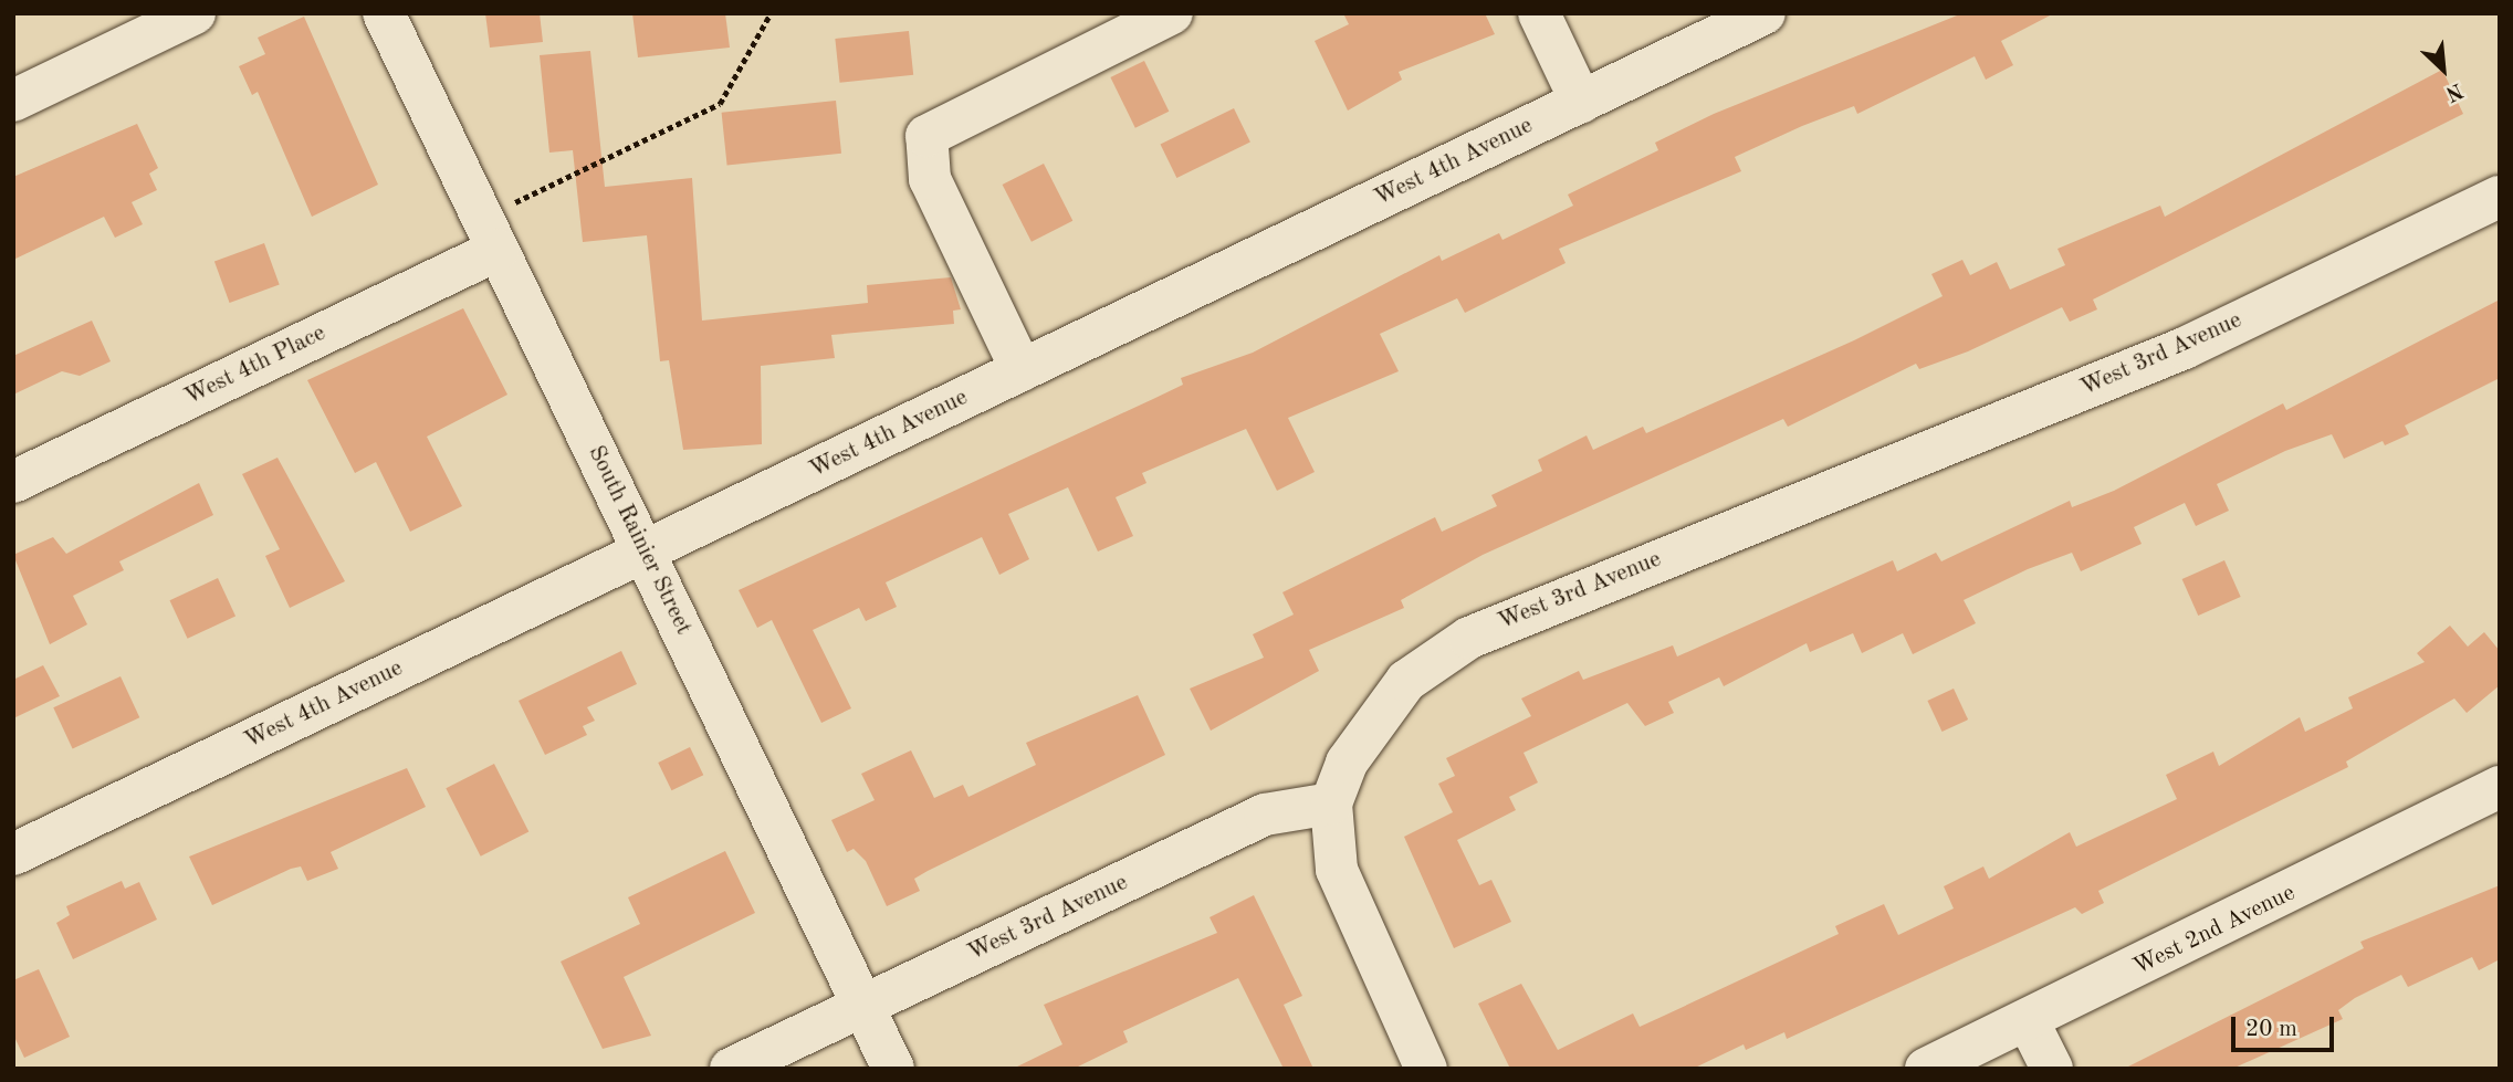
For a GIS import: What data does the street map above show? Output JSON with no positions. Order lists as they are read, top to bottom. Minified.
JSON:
{"streets":{"street":["West 4th Avenue","West 3rd Avenue","West 4th Place","South Rainier Street","West 2nd Avenue"]},"crossings":[["West 4th Avenue","South Rainier Street"],["West 3rd Avenue","South Rainier Street"],["West 4th Place","South Rainier Street"]],"scale_bar":"20 m","north":"bottom right"}
